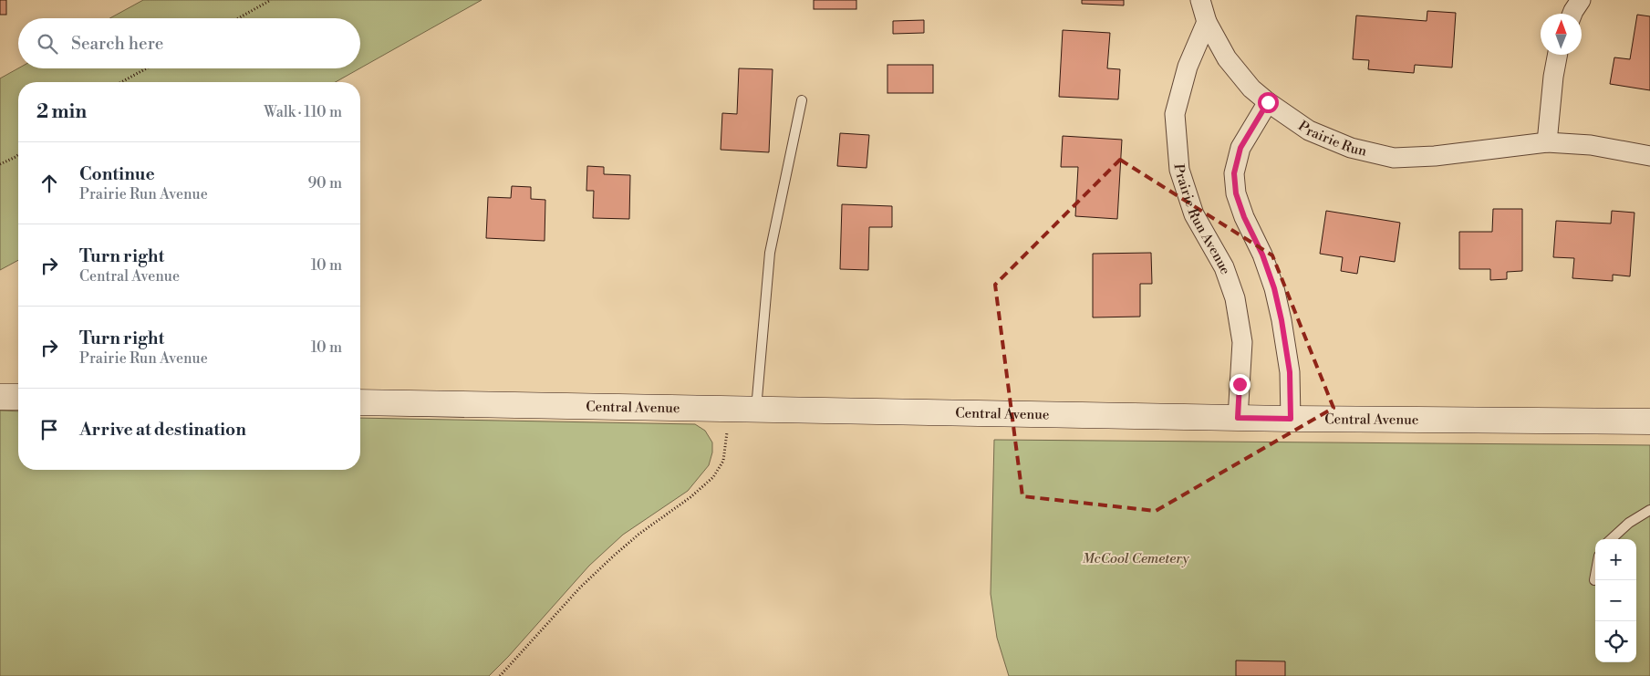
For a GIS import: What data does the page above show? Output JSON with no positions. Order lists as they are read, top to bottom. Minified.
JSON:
{"streets":{"street":["Prairie Run","Prairie Run Avenue","Central Avenue"]},"crossings":[["Prairie Run","Prairie Run Avenue"],["Prairie Run Avenue","Central Avenue"]],"parks":["McCool Cemetery"],"north":"top","page":{"search":"Search here","heading":["2 min","Walk · 110 m"],"list":[["Continue","Prairie Run Avenue","90 m"],["Turn right","Central Avenue","10 m"],["Turn right","Prairie Run Avenue","10 m"],"Arrive at destination"],"map_buttons":["+","−"]}}
